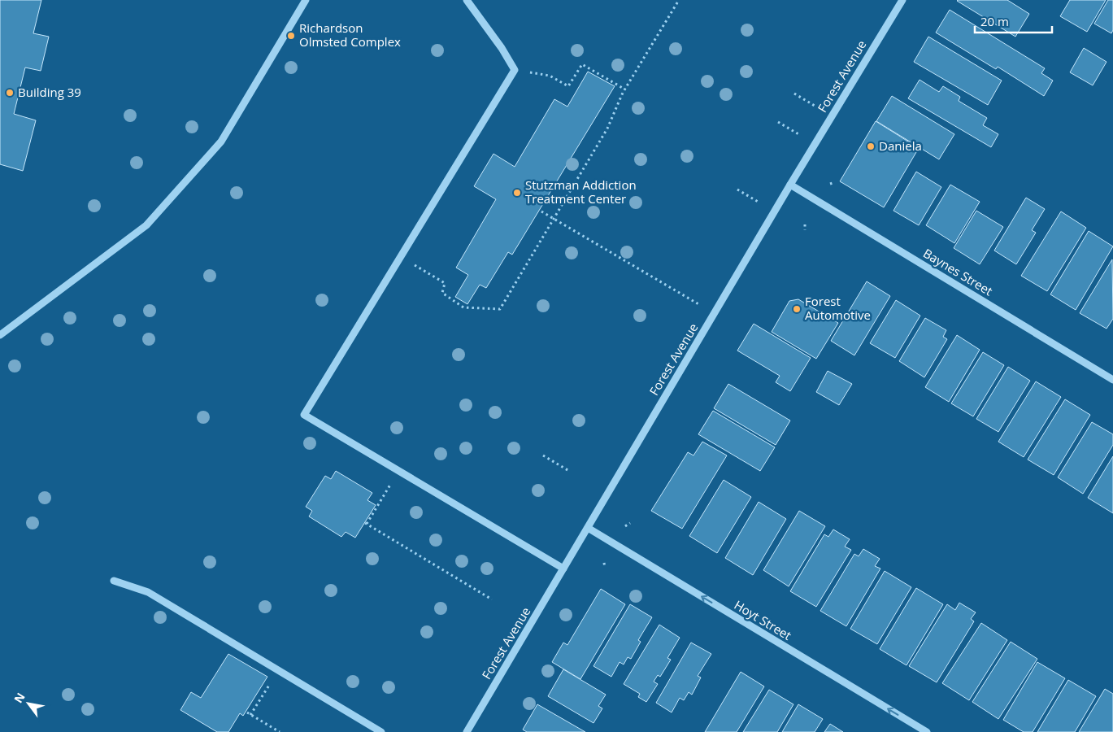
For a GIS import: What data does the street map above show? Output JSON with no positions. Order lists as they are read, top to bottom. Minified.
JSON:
{"streets":{"street":["Forest Avenue","Baynes Street","Hoyt Street"]},"crossings":[["Forest Avenue","Baynes Street"],["Forest Avenue","Hoyt Street"]],"one_way":["Hoyt Street"],"places":["Richardson Olmsted Complex","Building 39","Daniela","Stutzman Addiction Treatment Center","Forest Automotive"],"scale_bar":"20 m","north":"top left"}
